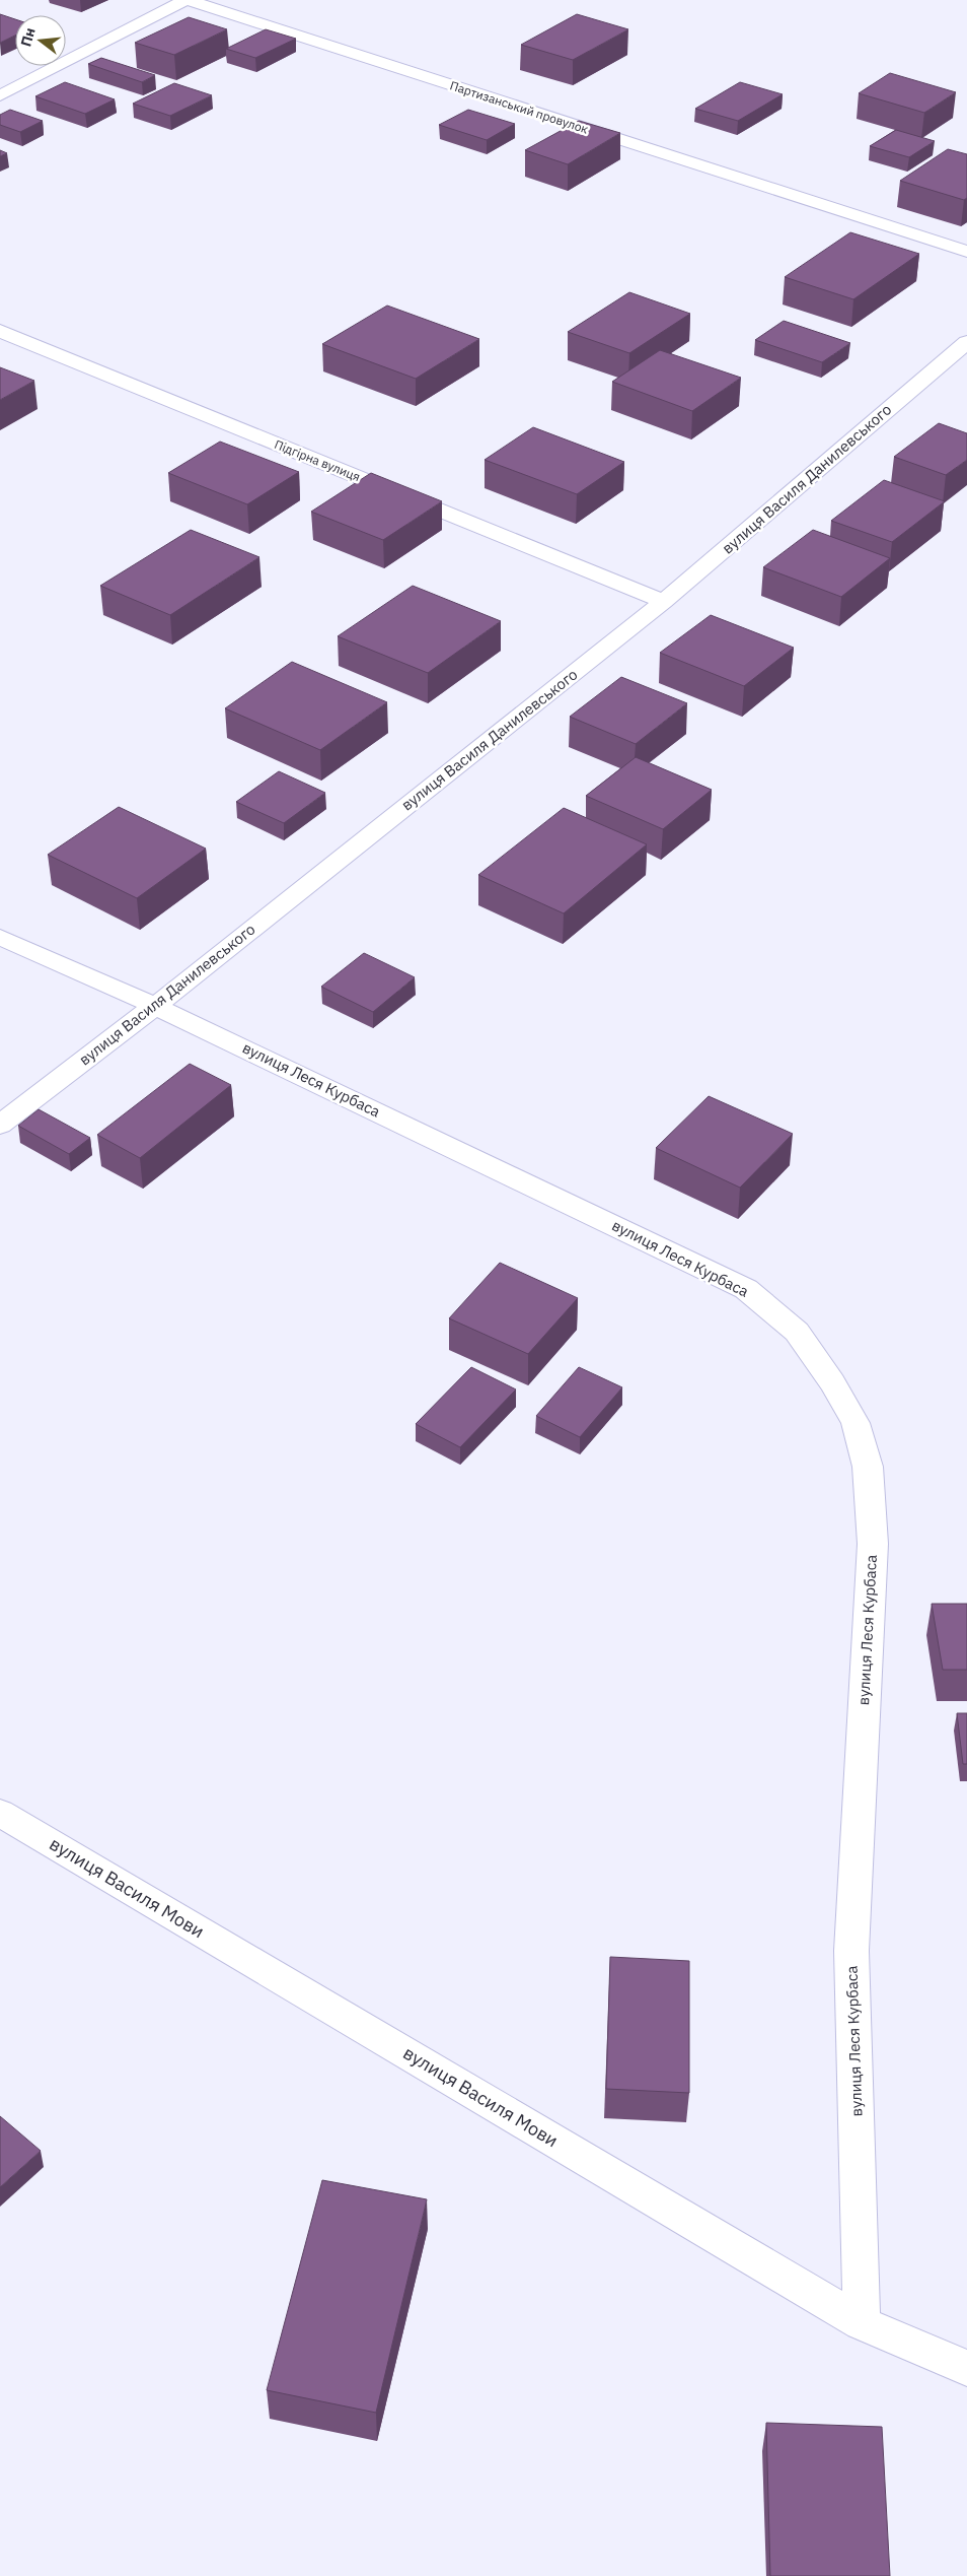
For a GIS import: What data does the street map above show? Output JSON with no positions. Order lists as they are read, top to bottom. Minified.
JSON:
{"streets":{"street":["Партизанський провулок","Підгірна вулиця","вулиця Василя Данилевського","вулиця Леся Курбаса","вулиця Василя Мови"]},"crossings":[["Підгірна вулиця","вулиця Василя Данилевського"],["вулиця Василя Данилевського","вулиця Леся Курбаса"],["вулиця Леся Курбаса","вулиця Василя Мови"]],"north":"left"}
